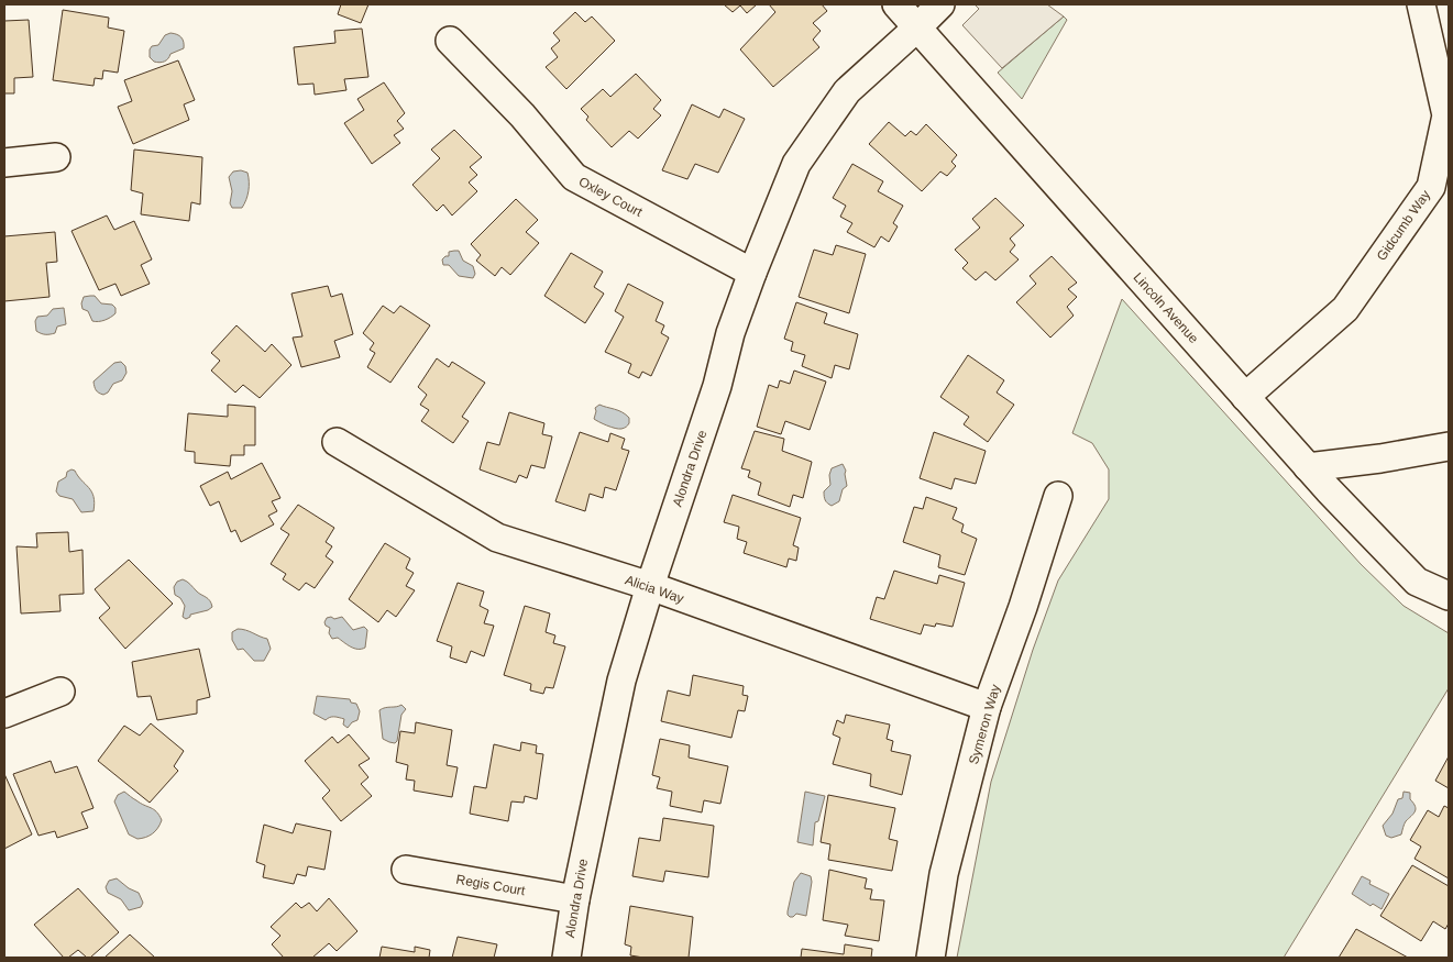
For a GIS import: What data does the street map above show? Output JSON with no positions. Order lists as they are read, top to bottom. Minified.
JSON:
{"streets":{"street":["Oxley Court","Gidcumb Way","Lincoln Avenue","Alondra Drive","Alicia Way","Symeron Way","Regis Court"]},"crossings":[["Oxley Court","Alondra Drive"],["Gidcumb Way","Lincoln Avenue"],["Lincoln Avenue","Alondra Drive"],["Alondra Drive","Alicia Way"],["Alondra Drive","Regis Court"],["Alicia Way","Symeron Way"]]}
